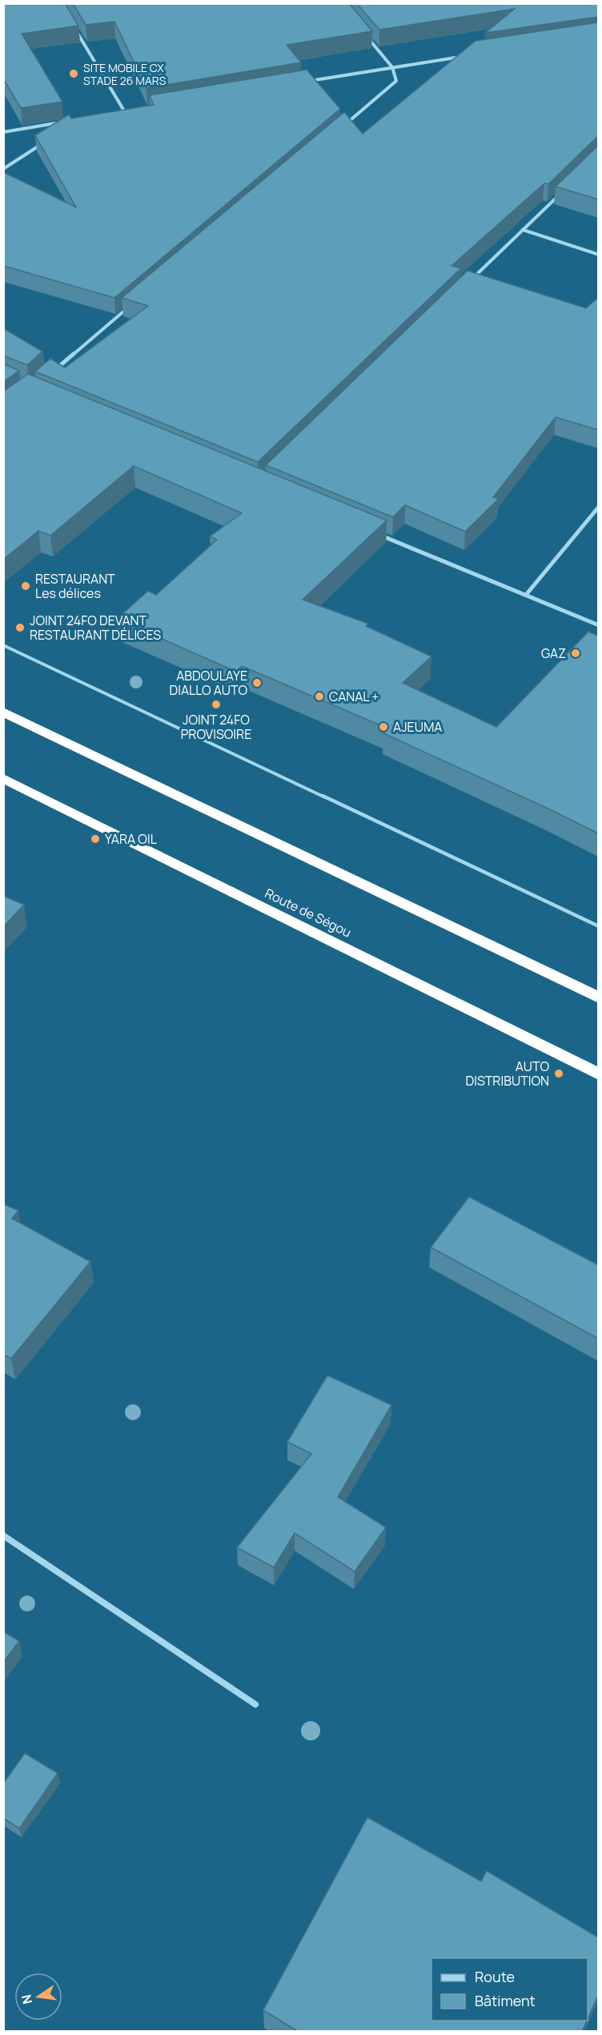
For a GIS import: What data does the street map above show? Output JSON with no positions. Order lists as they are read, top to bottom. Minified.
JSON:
{"streets":{"highway":["Route de Ségou"]},"places":["SITE MOBILE CX STADE 26 MARS","RESTAURANT Les délices","JOINT 24FO DEVANT RESTAURANT DÉLICES","GAZ","ABDOULAYE DIALLO AUTO","CANAL +","JOINT 24FO PROVISOIRE","AJEUMA","YARA OIL","AUTO DISTRIBUTION"],"legend":["Route","Bâtiment"],"north":"left"}
